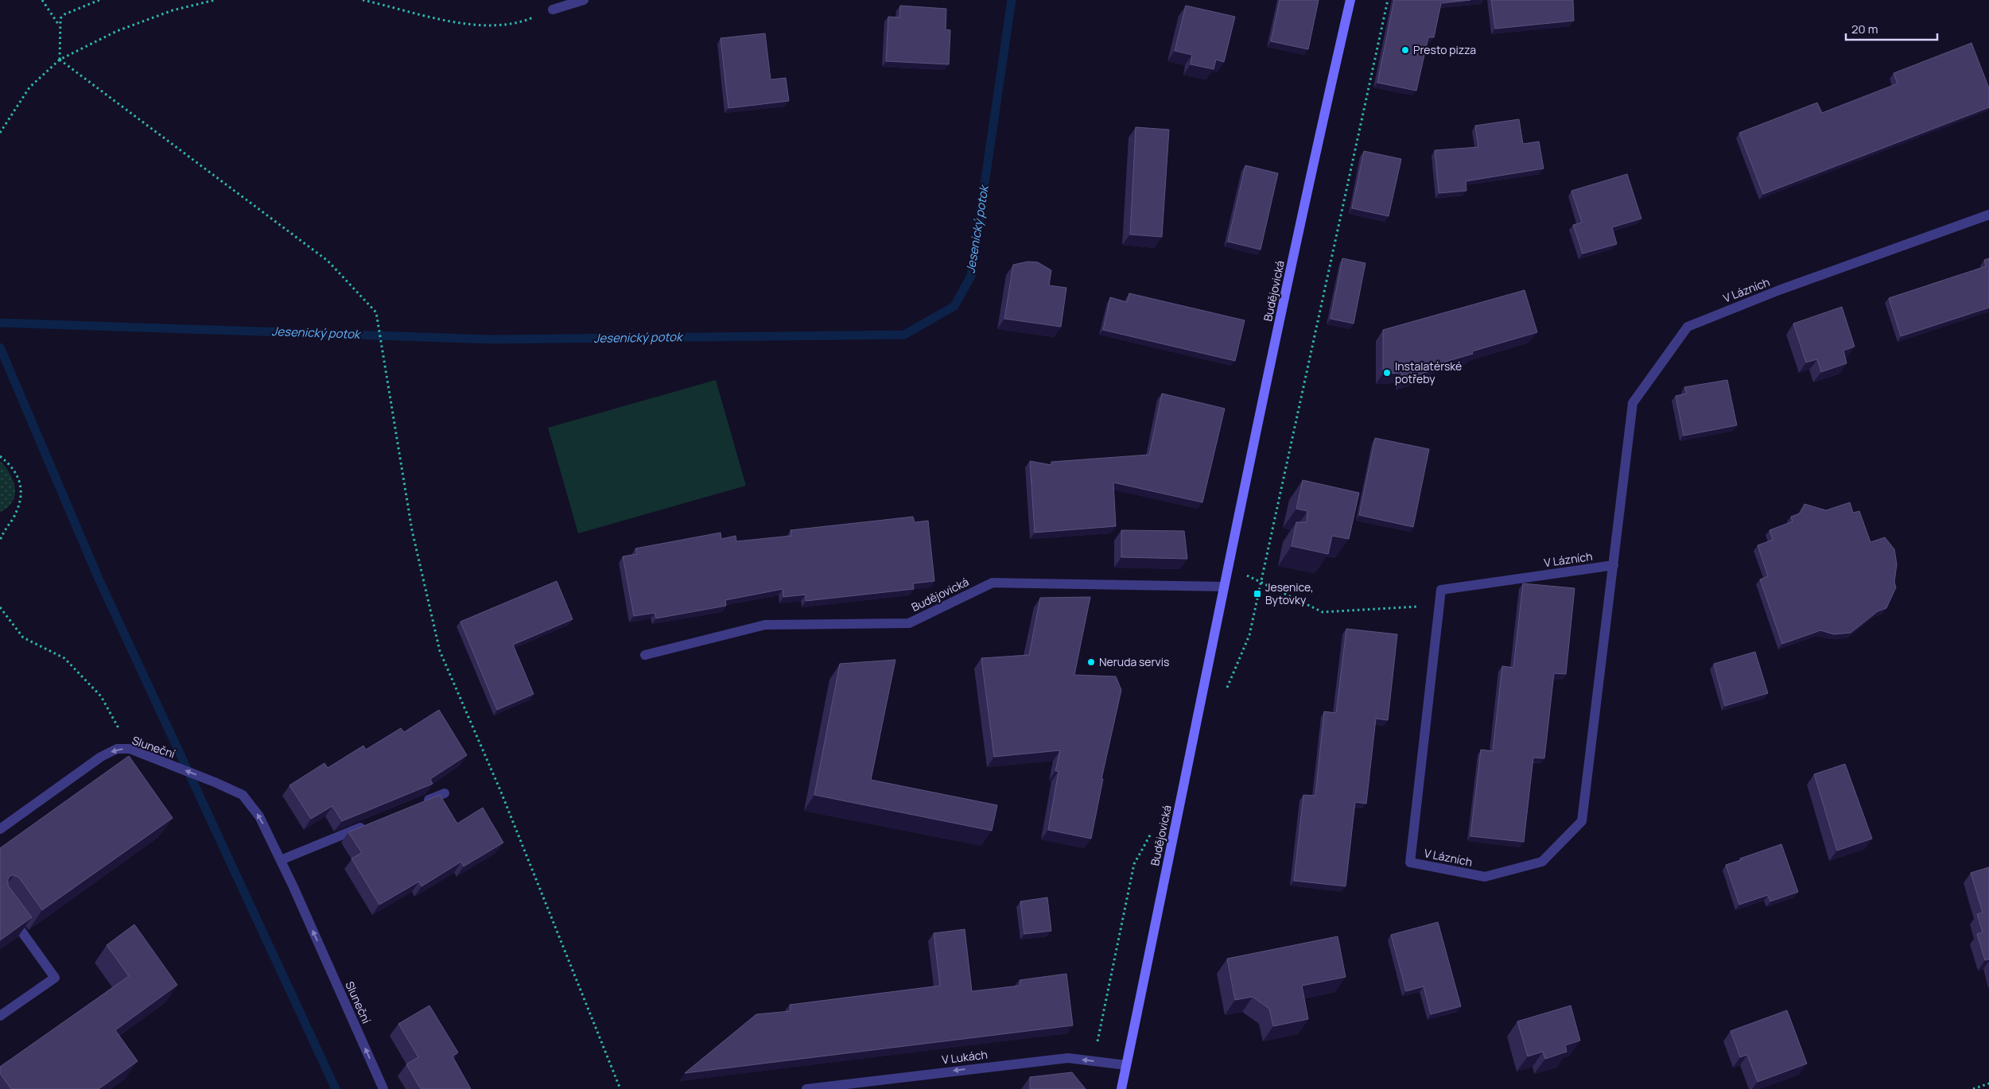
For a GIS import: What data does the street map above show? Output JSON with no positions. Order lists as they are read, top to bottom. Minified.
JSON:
{"streets":{"main road":["Budějovická"],"street":["V Lázních","Sluneční","V Lukách"]},"crossings":[["Budějovická","V Lukách"]],"one_way":["V Lukách"],"water":["Jesenický potok"],"places":{"other":["Presto pizza","Instalatérské potřeby","Neruda servis"],"transit":["Jesenice, Bytovky"]},"scale_bar":"20 m"}
